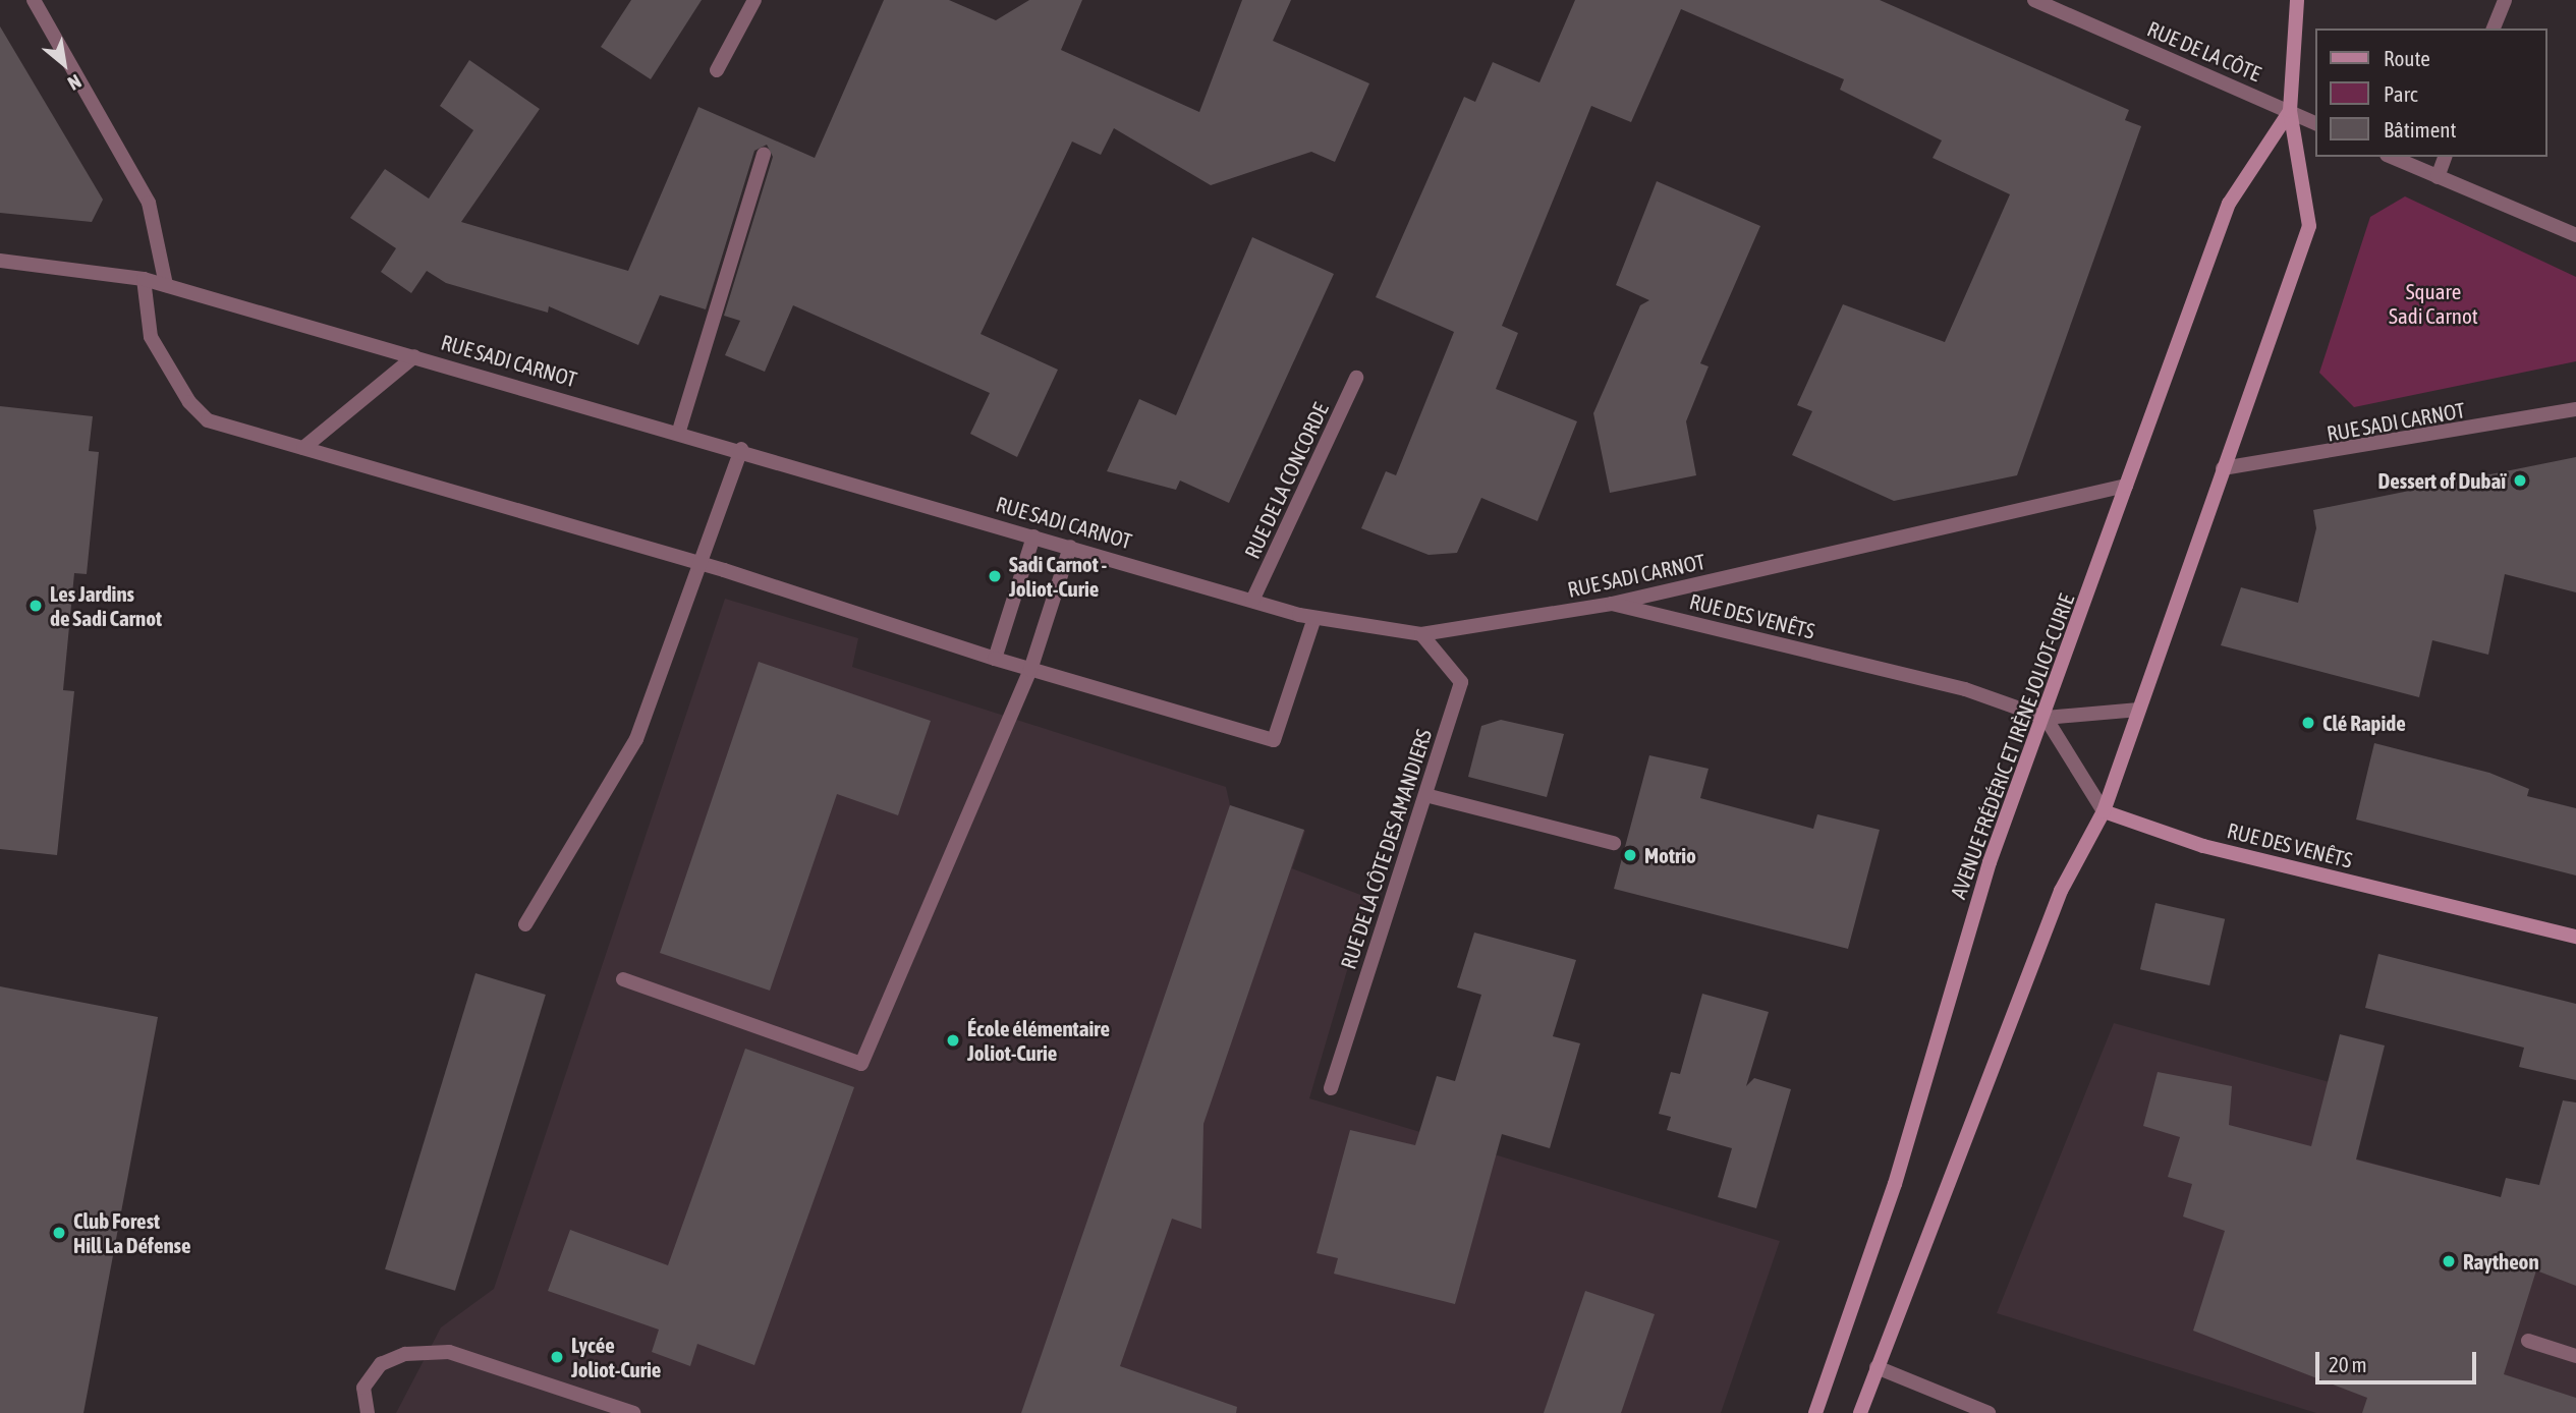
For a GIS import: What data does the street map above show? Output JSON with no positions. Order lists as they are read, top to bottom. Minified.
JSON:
{"streets":{"main road":["RUE DES VENÊTS","AVENUE FRÉDÉRIC ET IRÈNE JOLIOT-CURIE"],"street":["RUE DE LA CÔTE","RUE SADI CARNOT","RUE DE LA CONCORDE","RUE DE LA CÔTE DES AMANDIERS"]},"crossings":[["RUE DE LA CÔTE","AVENUE FRÉDÉRIC ET IRÈNE JOLIOT-CURIE"],["RUE SADI CARNOT","RUE DE LA CONCORDE"],["RUE SADI CARNOT","RUE DES VENÊTS"],["RUE SADI CARNOT","AVENUE FRÉDÉRIC ET IRÈNE JOLIOT-CURIE"],["RUE SADI CARNOT","RUE DE LA CÔTE DES AMANDIERS"],["RUE DES VENÊTS","AVENUE FRÉDÉRIC ET IRÈNE JOLIOT-CURIE"]],"parks":["Square Sadi Carnot"],"places":["Dessert of Dubaï","Sadi Carnot - Joliot-Curie","Les Jardins de Sadi Carnot","Clé Rapide","Motrio","École élémentaire Joliot-Curie","Club Forest Hill La Défense","Raytheon","Lycée Joliot-Curie"],"legend":["Route","Parc","Bâtiment"],"scale_bar":"20 m","north":"bottom right"}
